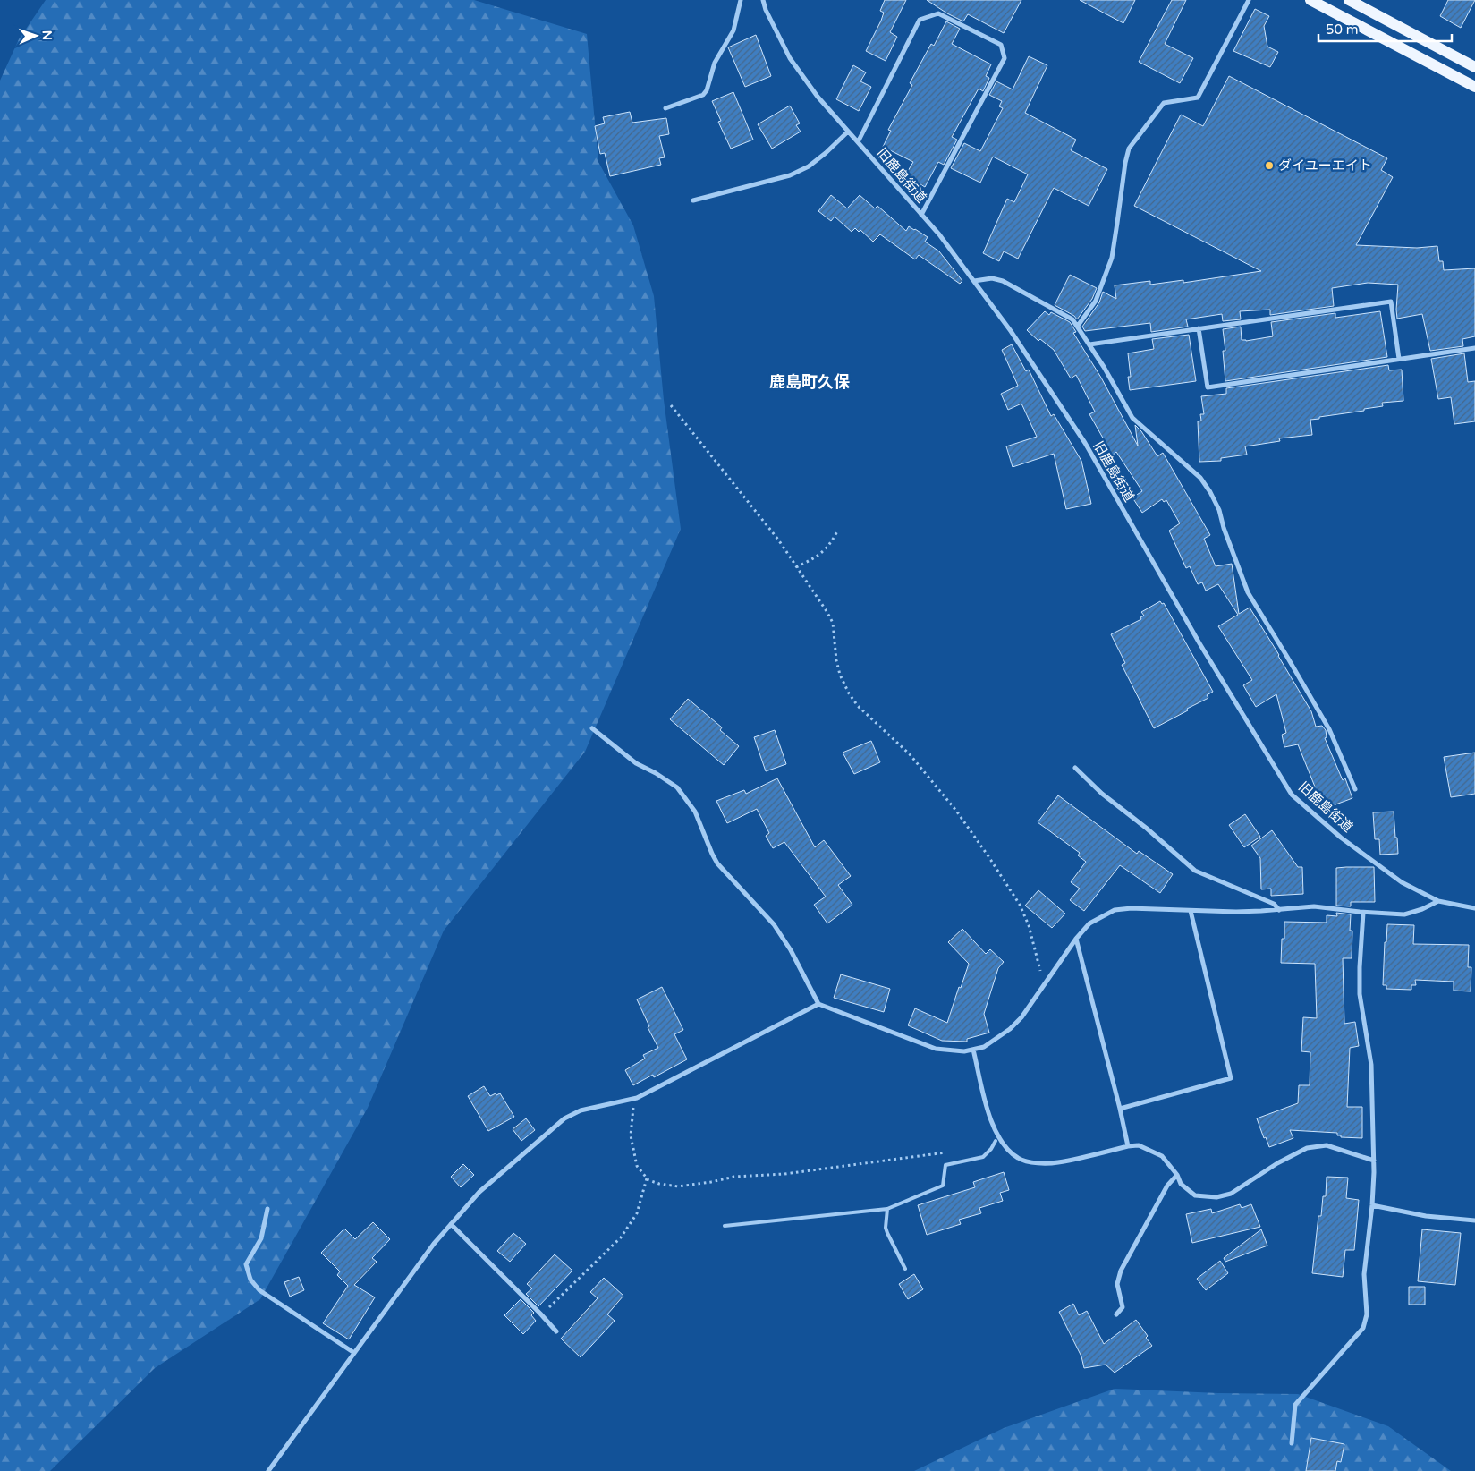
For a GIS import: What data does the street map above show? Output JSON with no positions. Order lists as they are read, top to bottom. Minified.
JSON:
{"streets":{"street":["旧鹿島街道"]},"districts":["鹿島町久保"],"places":["ダイユーエイト"],"scale_bar":"50 m","north":"right"}
